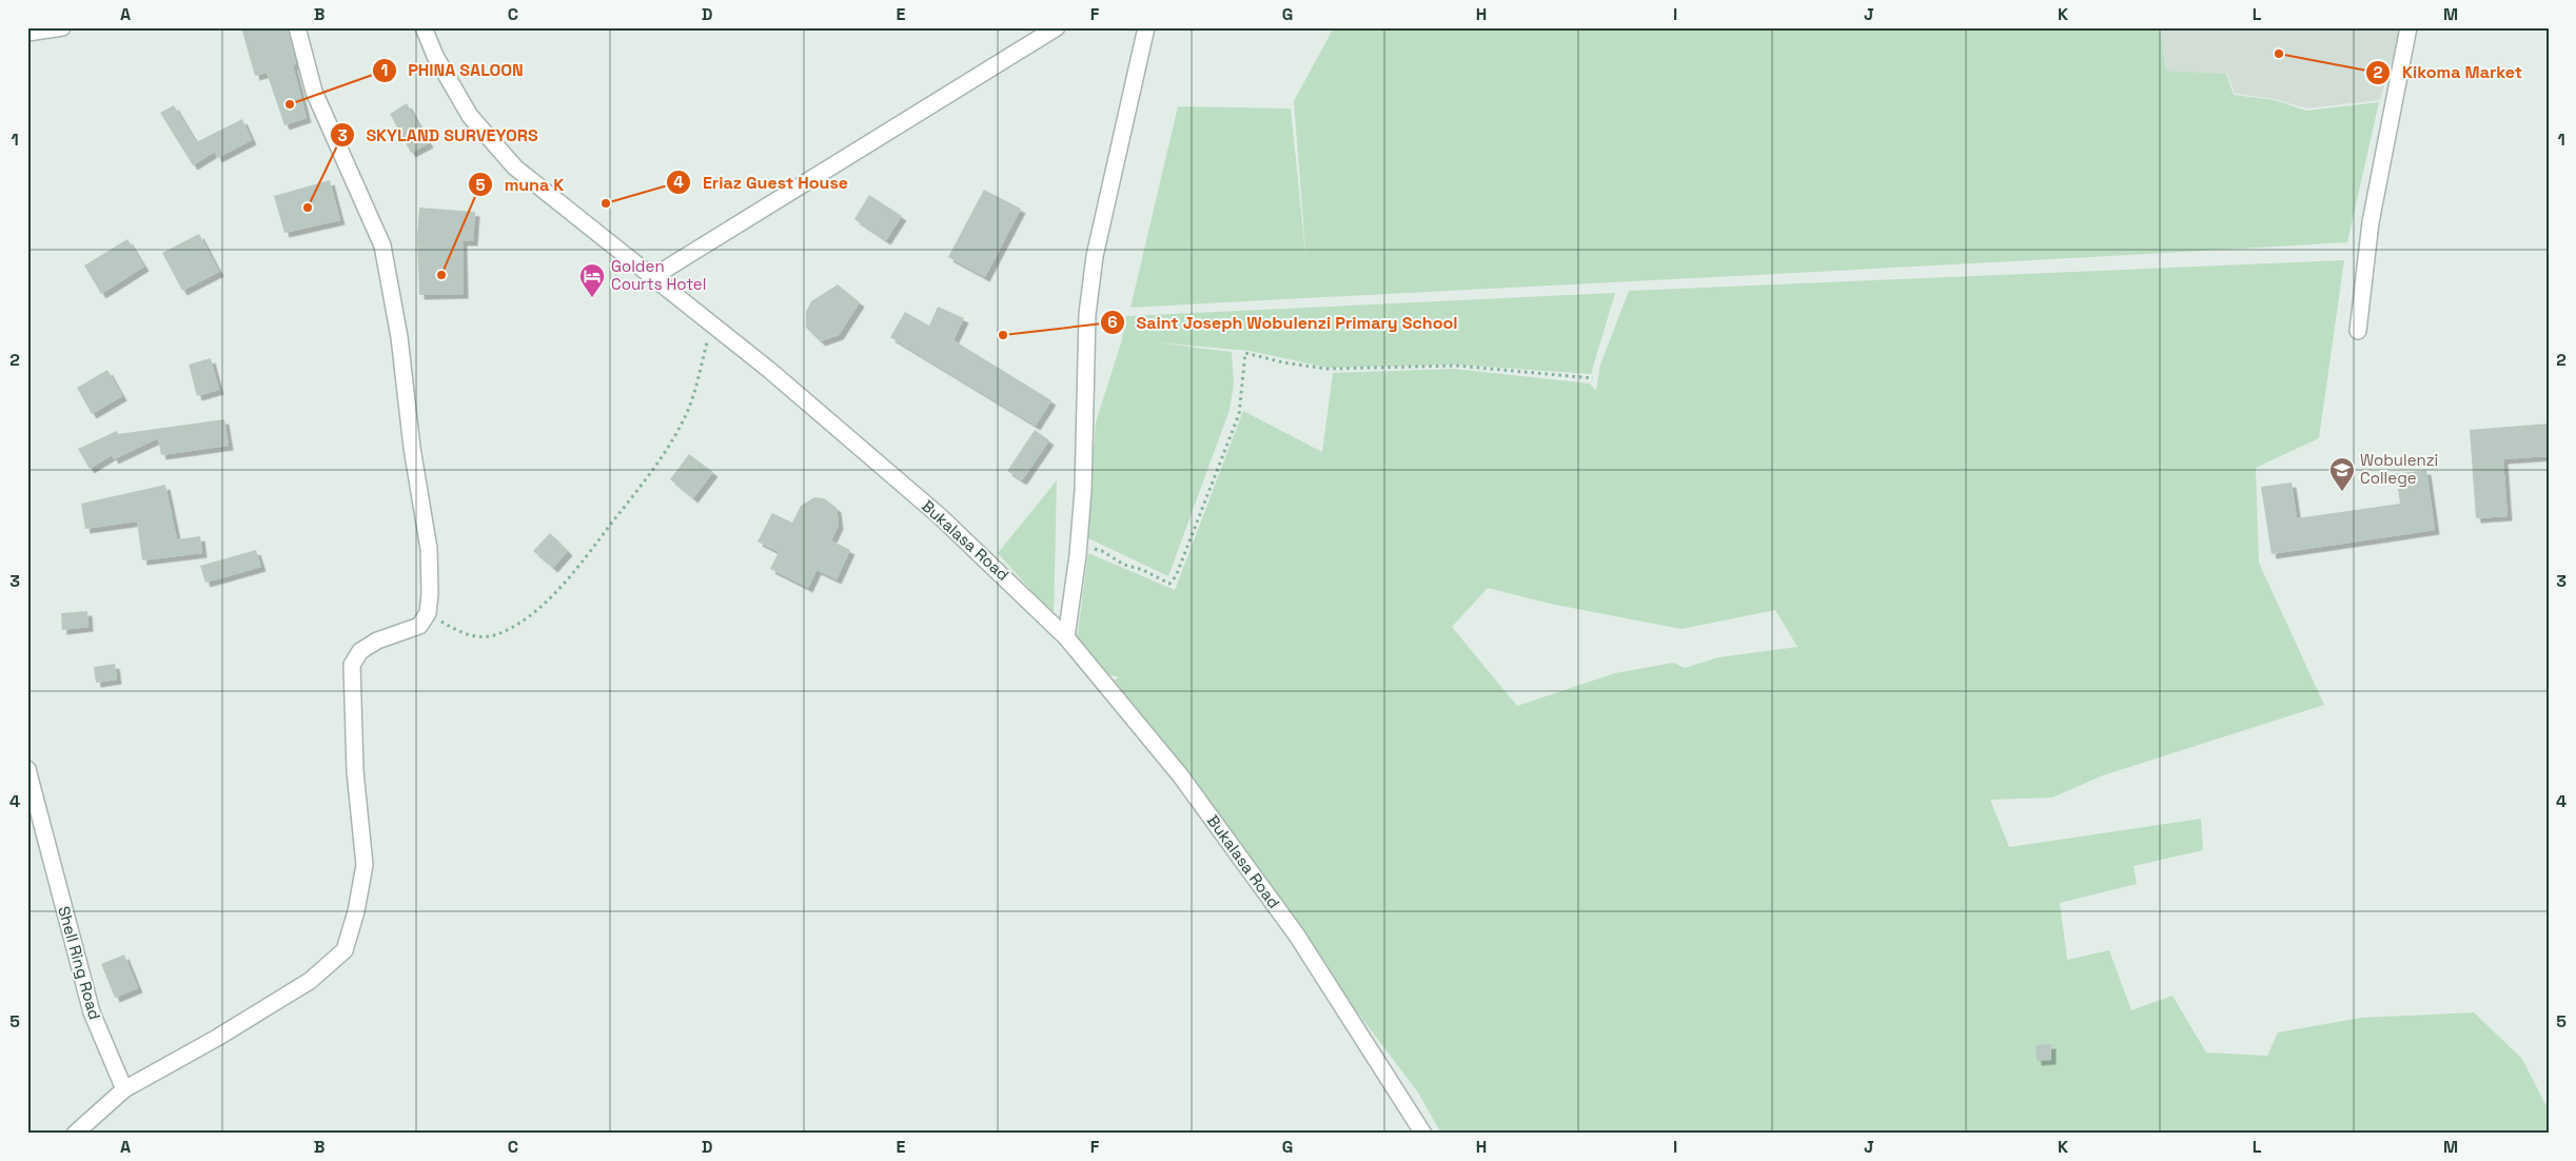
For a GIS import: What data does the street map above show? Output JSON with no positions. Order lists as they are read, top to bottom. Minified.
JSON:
{"streets":{"street":["Bukalasa Road","Shell Ring Road"]},"places":{"other":["Kikoma Market","PHINA SALOON","Eriaz Guest House","SKYLAND SURVEYORS","muna K","Saint Joseph Wobulenzi Primary School"],"hotel":["Golden Courts Hotel"],"school or university":["Wobulenzi College"]},"grid":{"columns":["A","B","C","D","E","F","G","H","I","J","K","L","M"],"rows":["1","2","3","4","5"]}}
